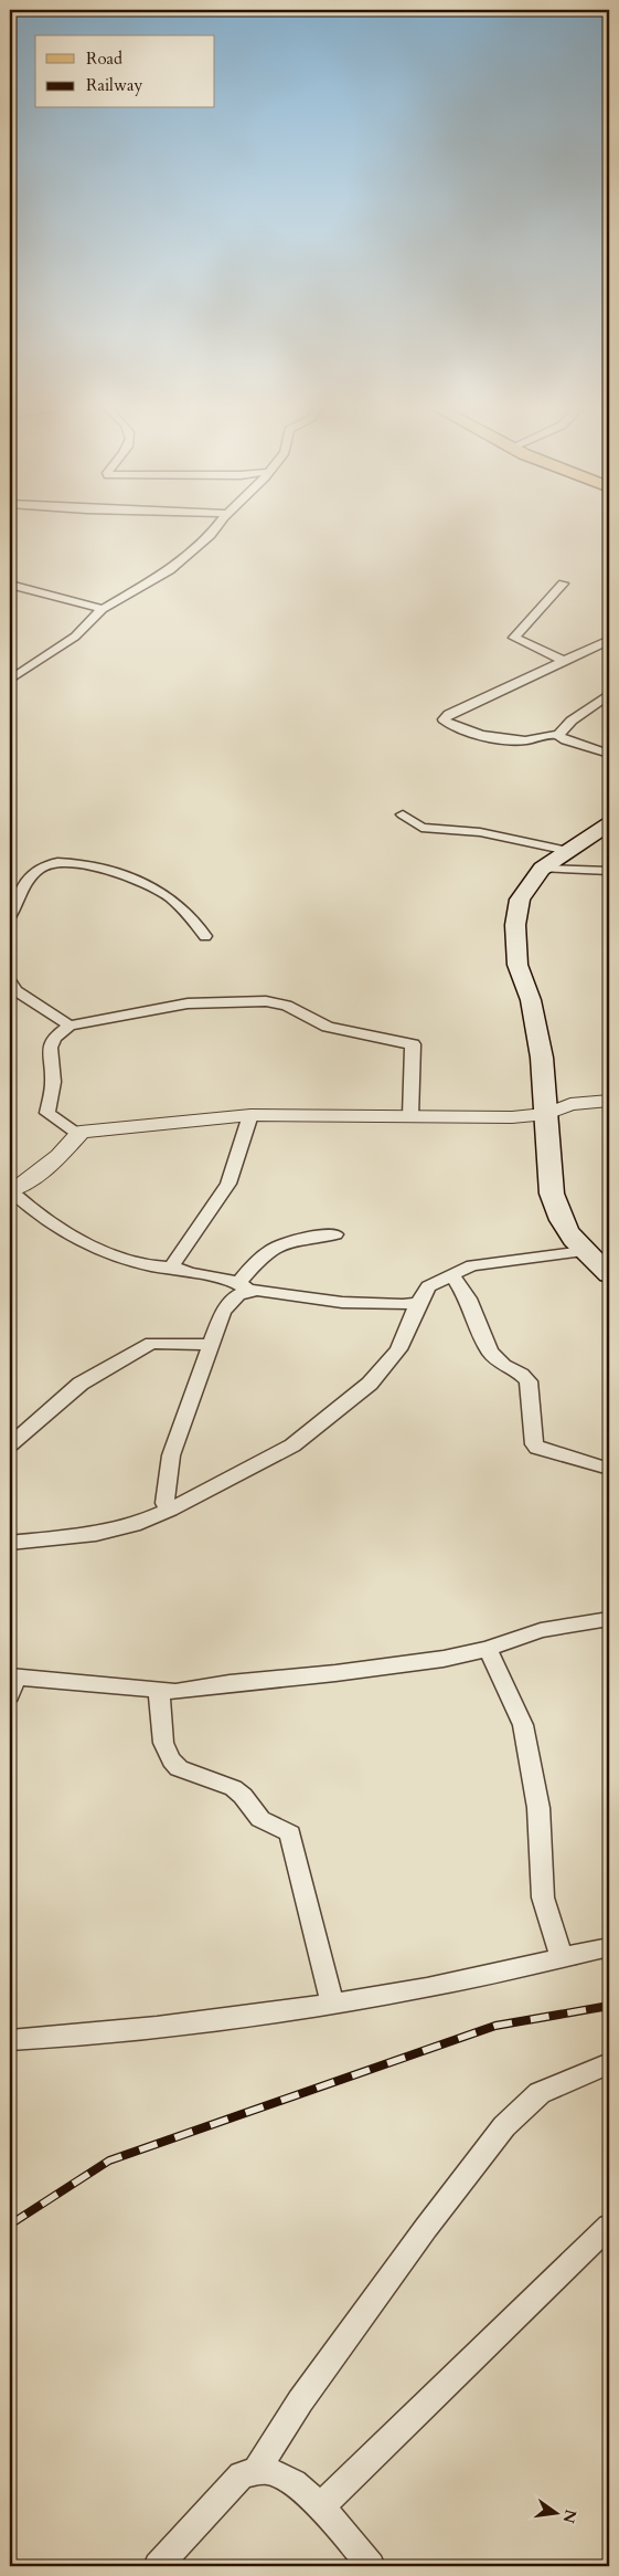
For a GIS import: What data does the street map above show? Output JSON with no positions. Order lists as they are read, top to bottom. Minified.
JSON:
{"legend":["Road","Railway"],"north":"right"}
